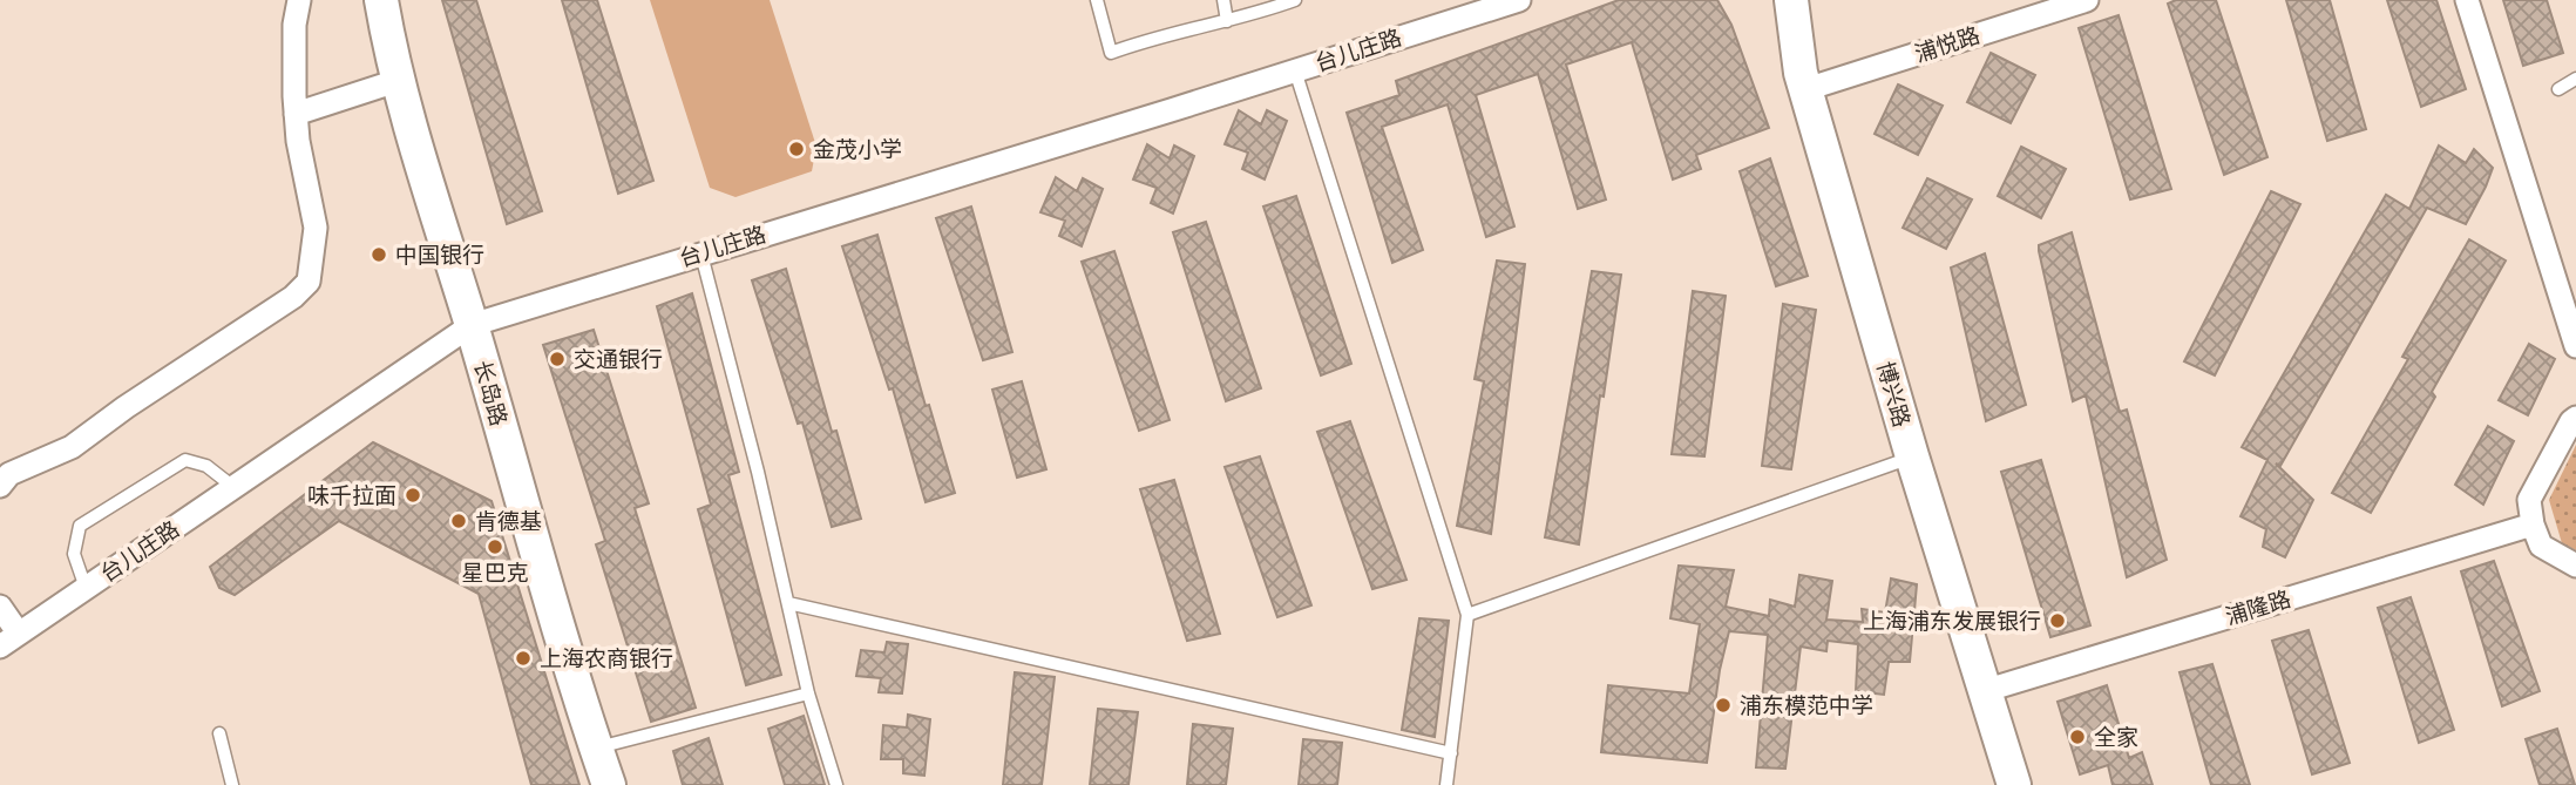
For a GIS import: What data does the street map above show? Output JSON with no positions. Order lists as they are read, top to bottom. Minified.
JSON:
{"streets":{"street":["浦悦路","台儿庄路","长岛路","博兴路","浦隆路"]},"crossings":[["浦悦路","博兴路"],["台儿庄路","长岛路"],["博兴路","浦隆路"]],"places":["金茂小学","中国银行","交通银行","味千拉面","肯德基","星巴克","上海浦东发展银行","上海农商银行","浦东模范中学","全家"]}
